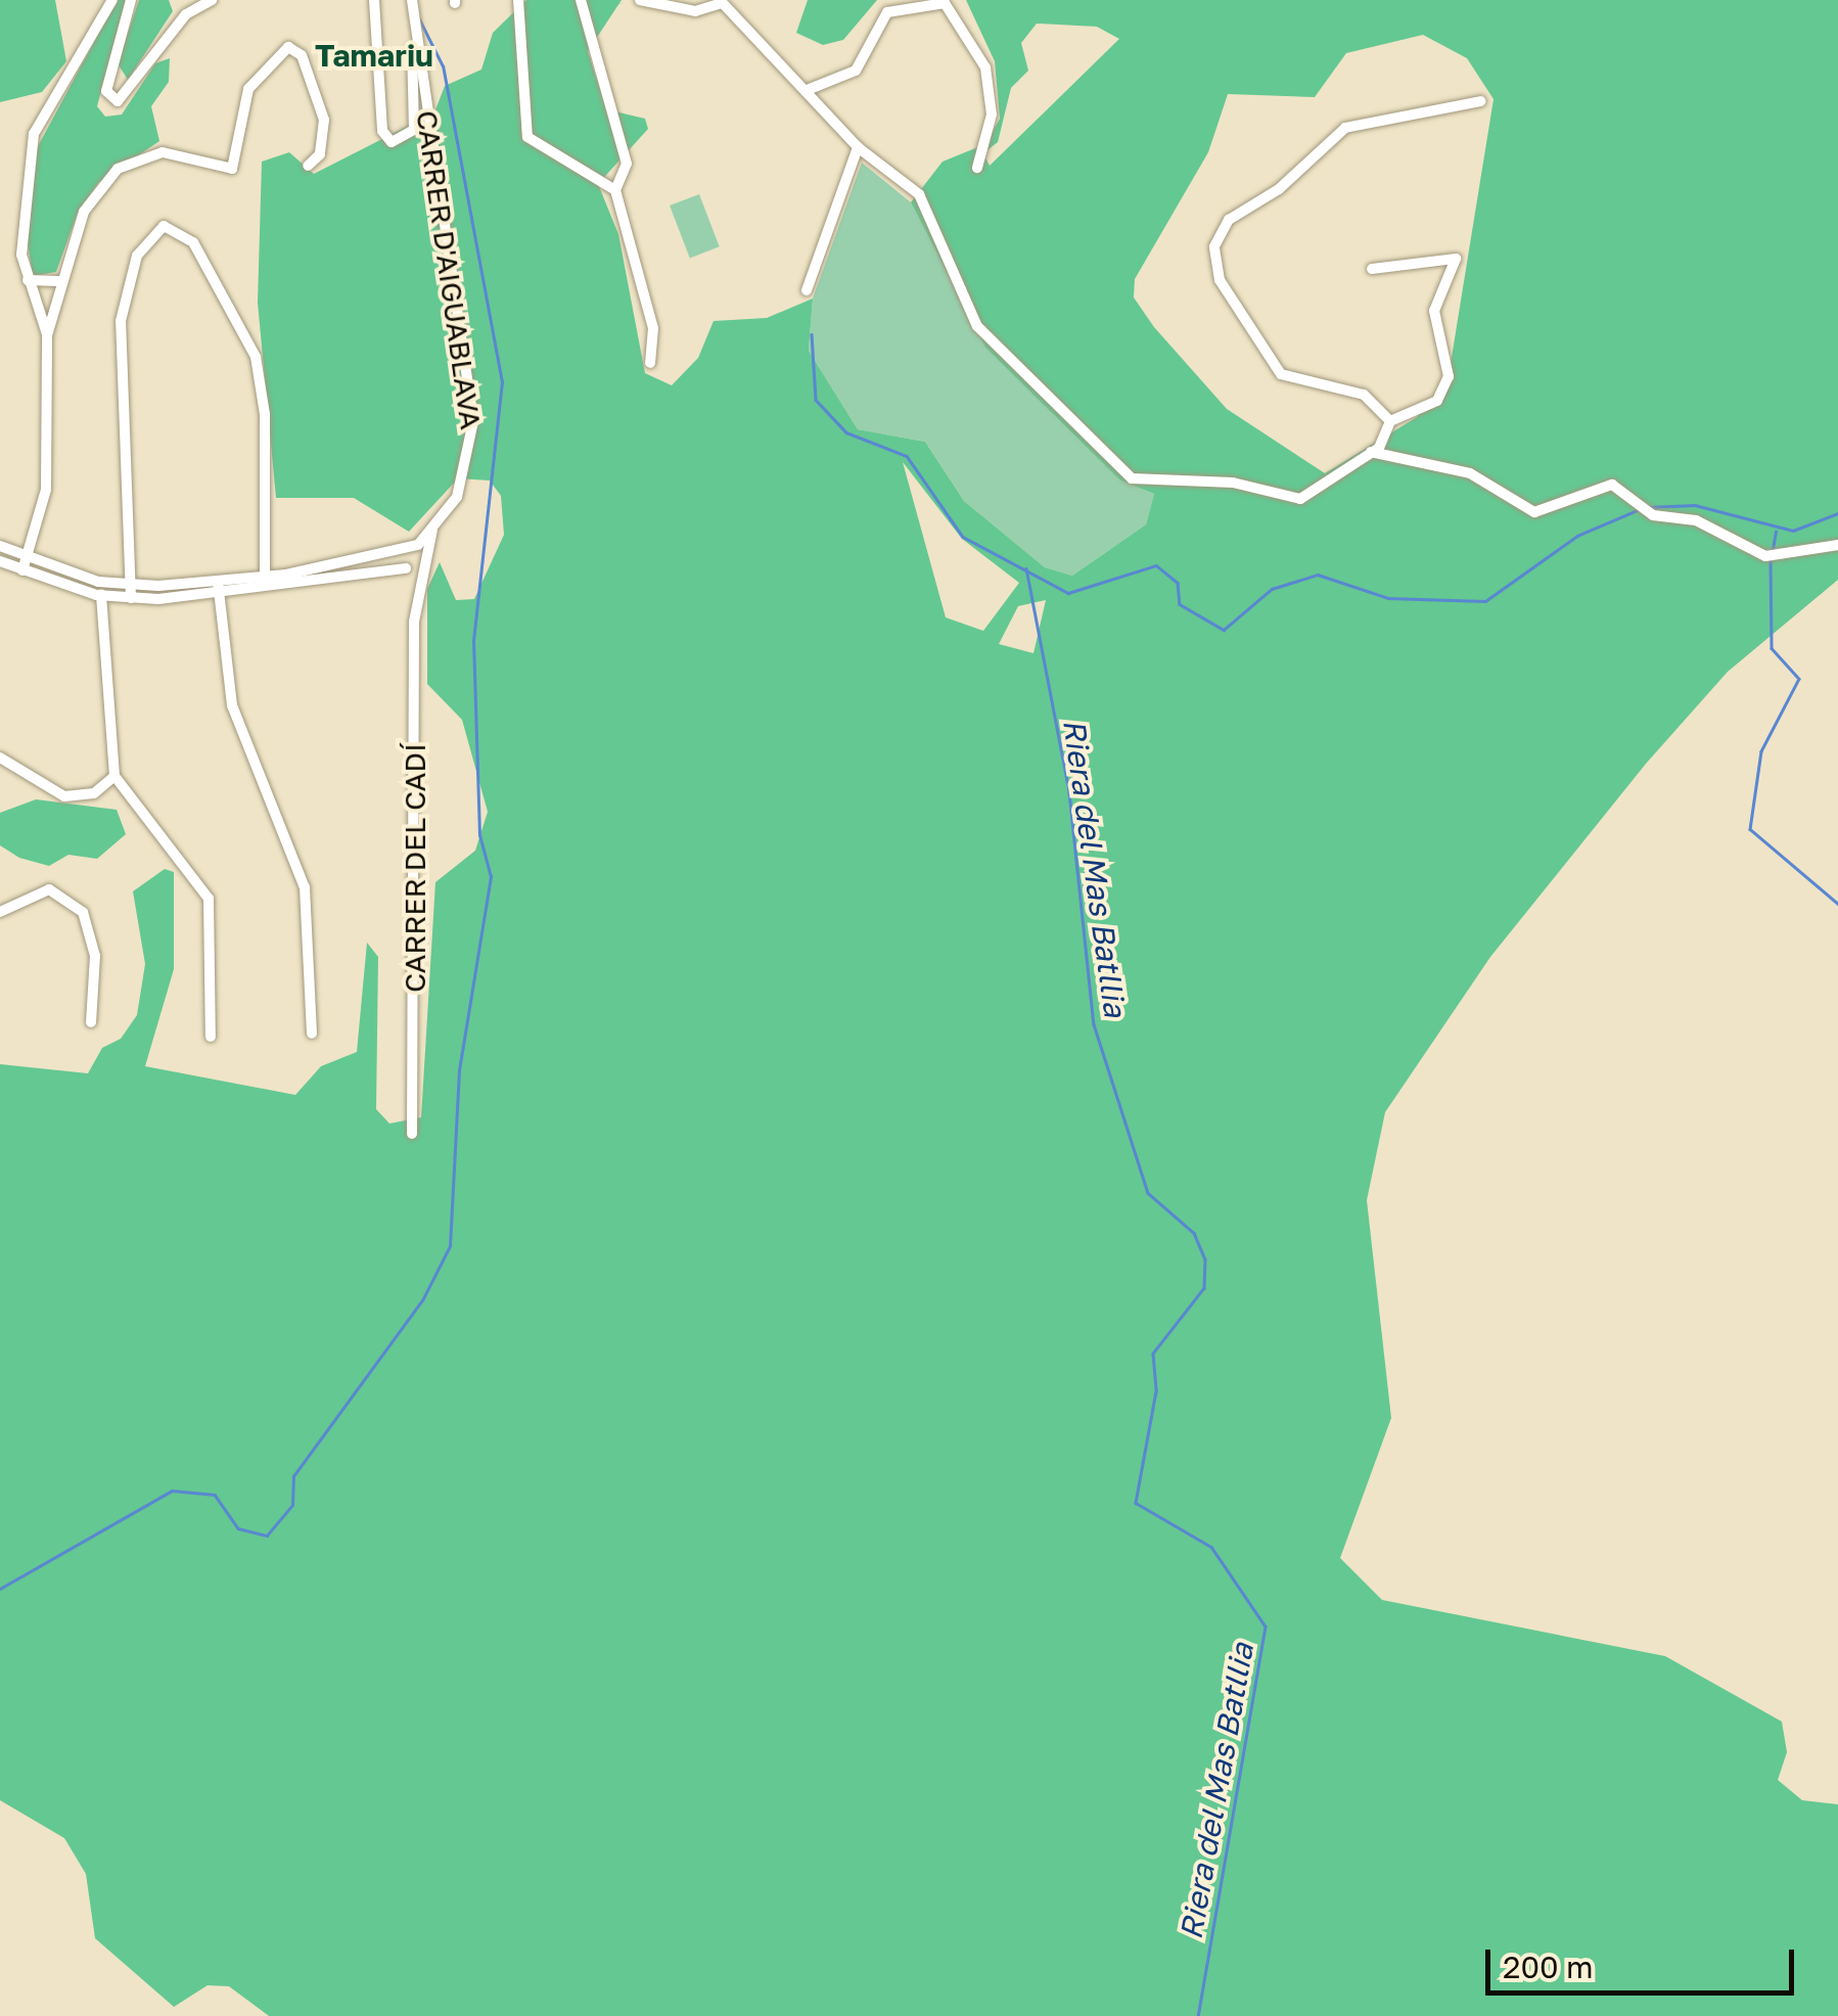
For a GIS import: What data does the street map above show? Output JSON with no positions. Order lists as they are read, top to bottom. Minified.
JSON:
{"streets":{"street":["CARRER D'AIGUABLAVA","CARRER DEL CADÍ"]},"crossings":[["CARRER D'AIGUABLAVA","CARRER DEL CADÍ"]],"districts":["Tamariu"],"water":["Riera del Mas Batllia"],"scale_bar":"200 m"}
